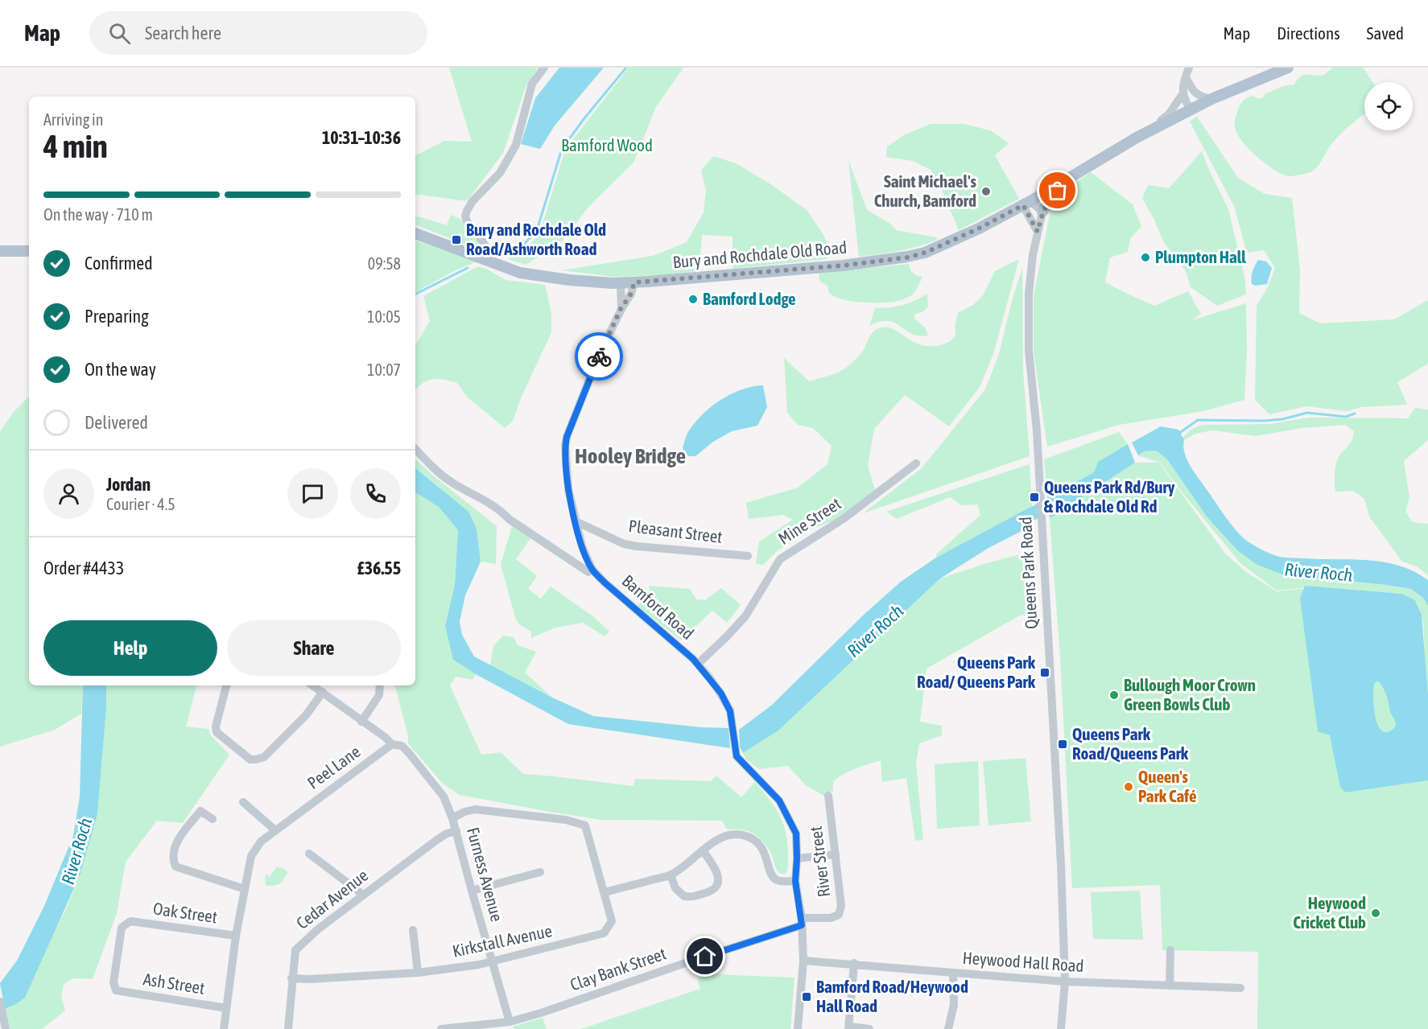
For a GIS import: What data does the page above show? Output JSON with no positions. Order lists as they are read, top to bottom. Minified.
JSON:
{"streets":{"main road":["Bury and Rochdale Old Road"],"street":["Mine Street","Pleasant Street","Queens Park Road","Bamford Road","Peel Lane","River Street","Furness Avenue","Cedar Avenue","Oak Street","Kirkstall Avenue","Heywood Hall Road","Clay Bank Street","Ash Street"]},"crossings":[["Bury and Rochdale Old Road","Queens Park Road"],["Bury and Rochdale Old Road","Bamford Road"],["Mine Street","Bamford Road"],["Pleasant Street","Bamford Road"],["Queens Park Road","Heywood Hall Road"],["Bamford Road","River Street"],["Bamford Road","Heywood Hall Road"],["Bamford Road","Clay Bank Street"],["Peel Lane","Oak Street"],["Peel Lane","Ash Street"],["River Street","Clay Bank Street"],["Furness Avenue","Cedar Avenue"],["Furness Avenue","Kirkstall Avenue"],["Furness Avenue","Clay Bank Street"],["Cedar Avenue","Kirkstall Avenue"],["Oak Street","Ash Street"]],"districts":["Hooley Bridge"],"water":["River Roch"],"parks":["Bamford Wood"],"places":{"other":["Saint Michael's Church, Bamford","Plumpton Hall","Bamford Lodge","Bullough Moor Crown Green Bowls Club","Queen's Park Café","Heywood Cricket Club"],"transit":["Bury and Rochdale Old Road/Ashworth Road","Queens Park Rd/Bury & Rochdale Old Rd","Queens Park Road/ Queens Park","Queens Park Road/Queens Park","Bamford Road/Heywood Hall Road"]},"page":{"header":"Map","search":"Search here","nav":["Map","Directions","Saved"],"heading":["4 min","Arriving in","10:31–10:36"],"panel":["Jordan","Courier · 4.5","Order #4433","£36.55"],"bar":"On the way · 710 m","list":[["Confirmed","09:58"],["Preparing","10:05"],["On the way","10:07"],"Delivered"],"buttons":["Help","Share"]}}
